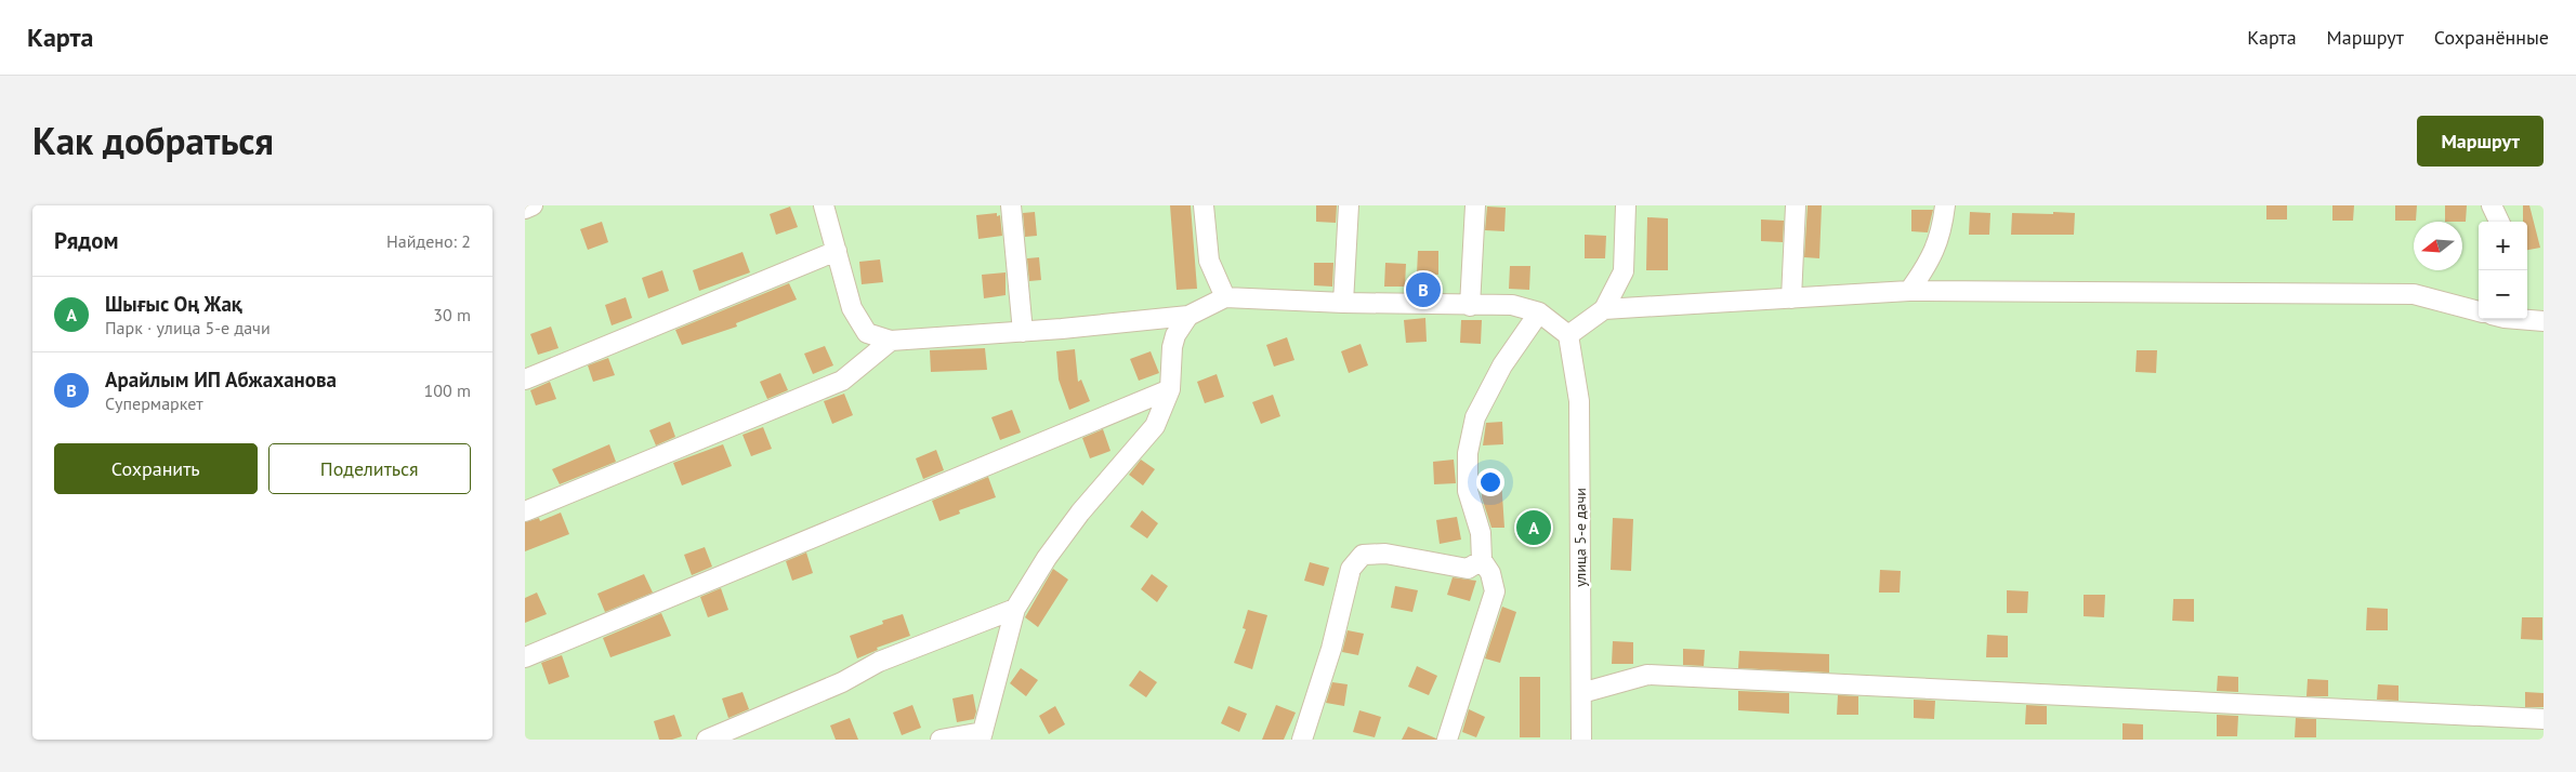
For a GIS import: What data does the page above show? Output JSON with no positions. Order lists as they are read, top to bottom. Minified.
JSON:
{"streets":{"street":["улица 5-е дачи"]},"north":"left","page":{"header":"Карта","nav":["Карта","Маршрут","Сохранённые"],"title":"Как добраться","buttons":["Маршрут",["Сохранить","Поделиться"]],"heading":["Рядом","Найдено: 2"],"map_buttons":["+","−"],"pins":["B","A"],"list":[{"mark":"A","name":"Шығыс Оң Жақ","note":"Парк · улица 5-е дачи","value":"30 m"},{"mark":"B","name":"Арайлым ИП Абжаханова","note":"Супермаркет","value":"100 m"}]}}
